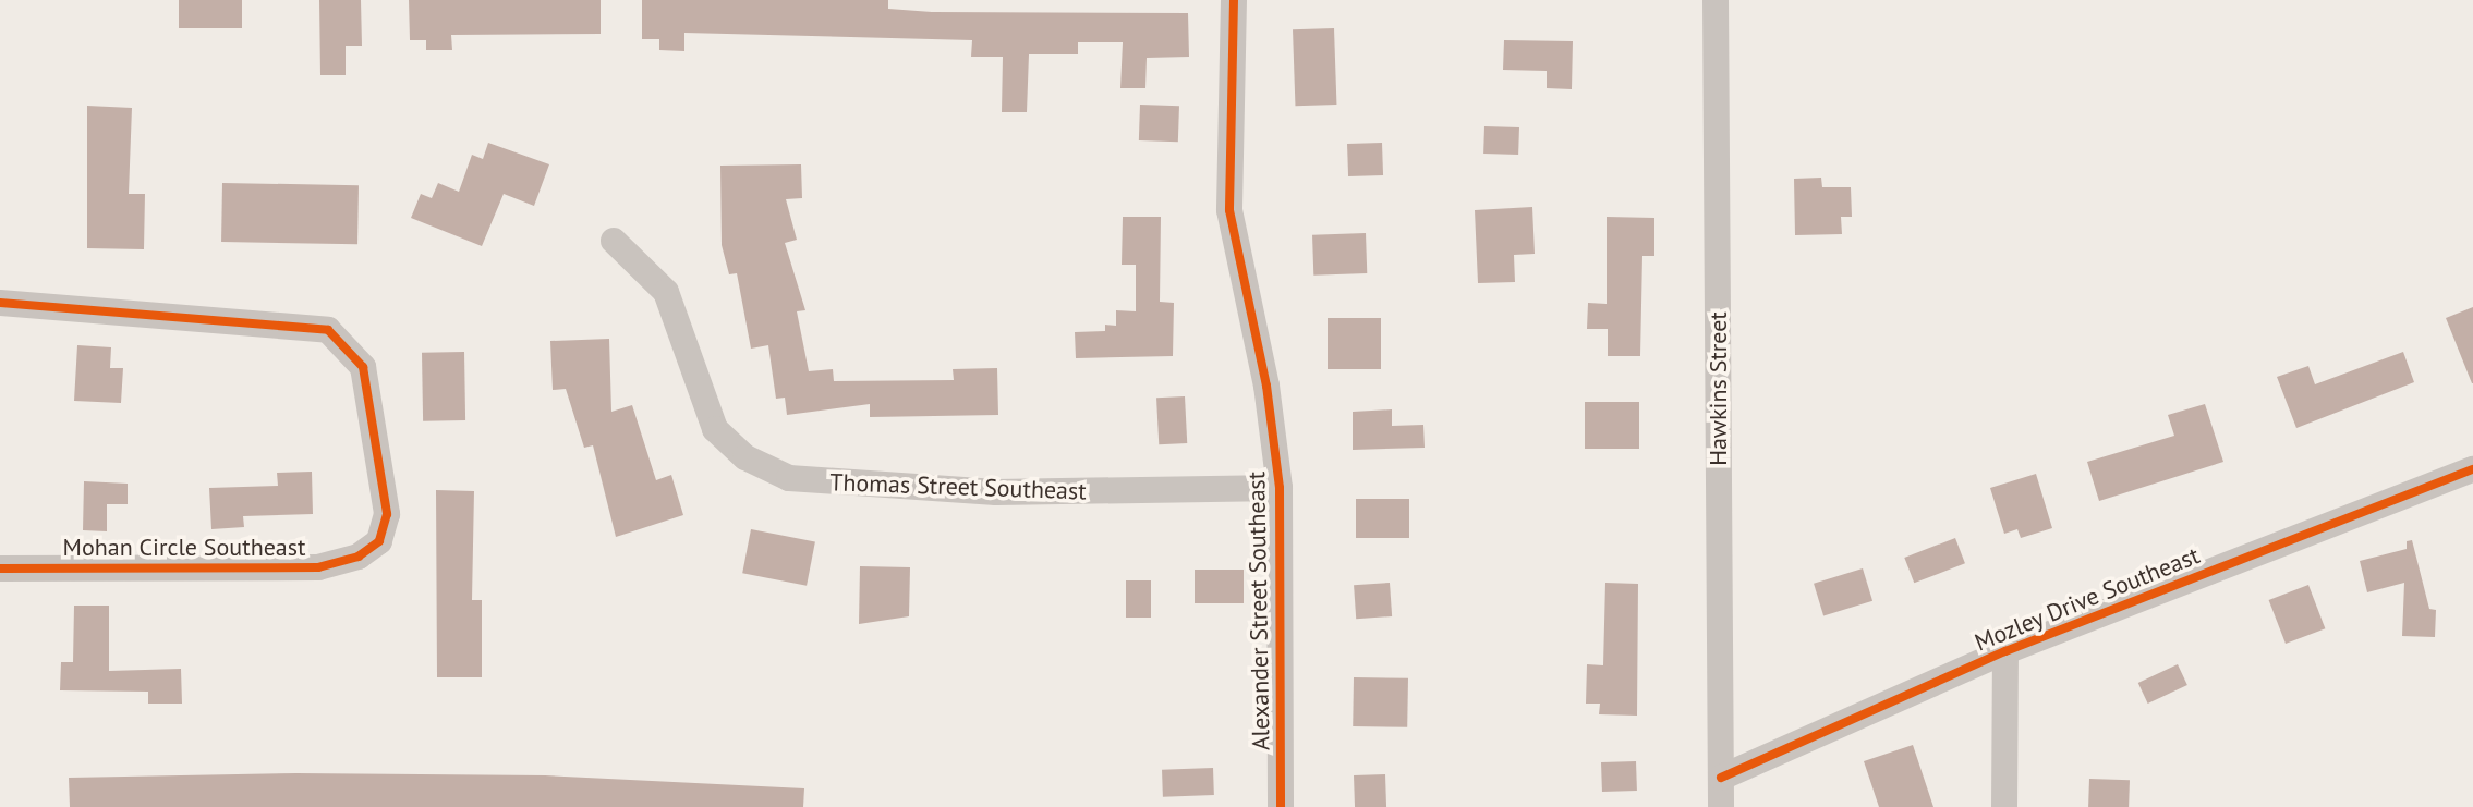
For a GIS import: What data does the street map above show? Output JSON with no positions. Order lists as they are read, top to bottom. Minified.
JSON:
{"streets":{"street":["Hawkins Street","Thomas Street Southeast","Mohan Circle Southeast","Mozley Drive Southeast","Alexander Street Southeast"]},"crossings":[["Hawkins Street","Mozley Drive Southeast"],["Thomas Street Southeast","Alexander Street Southeast"]]}
